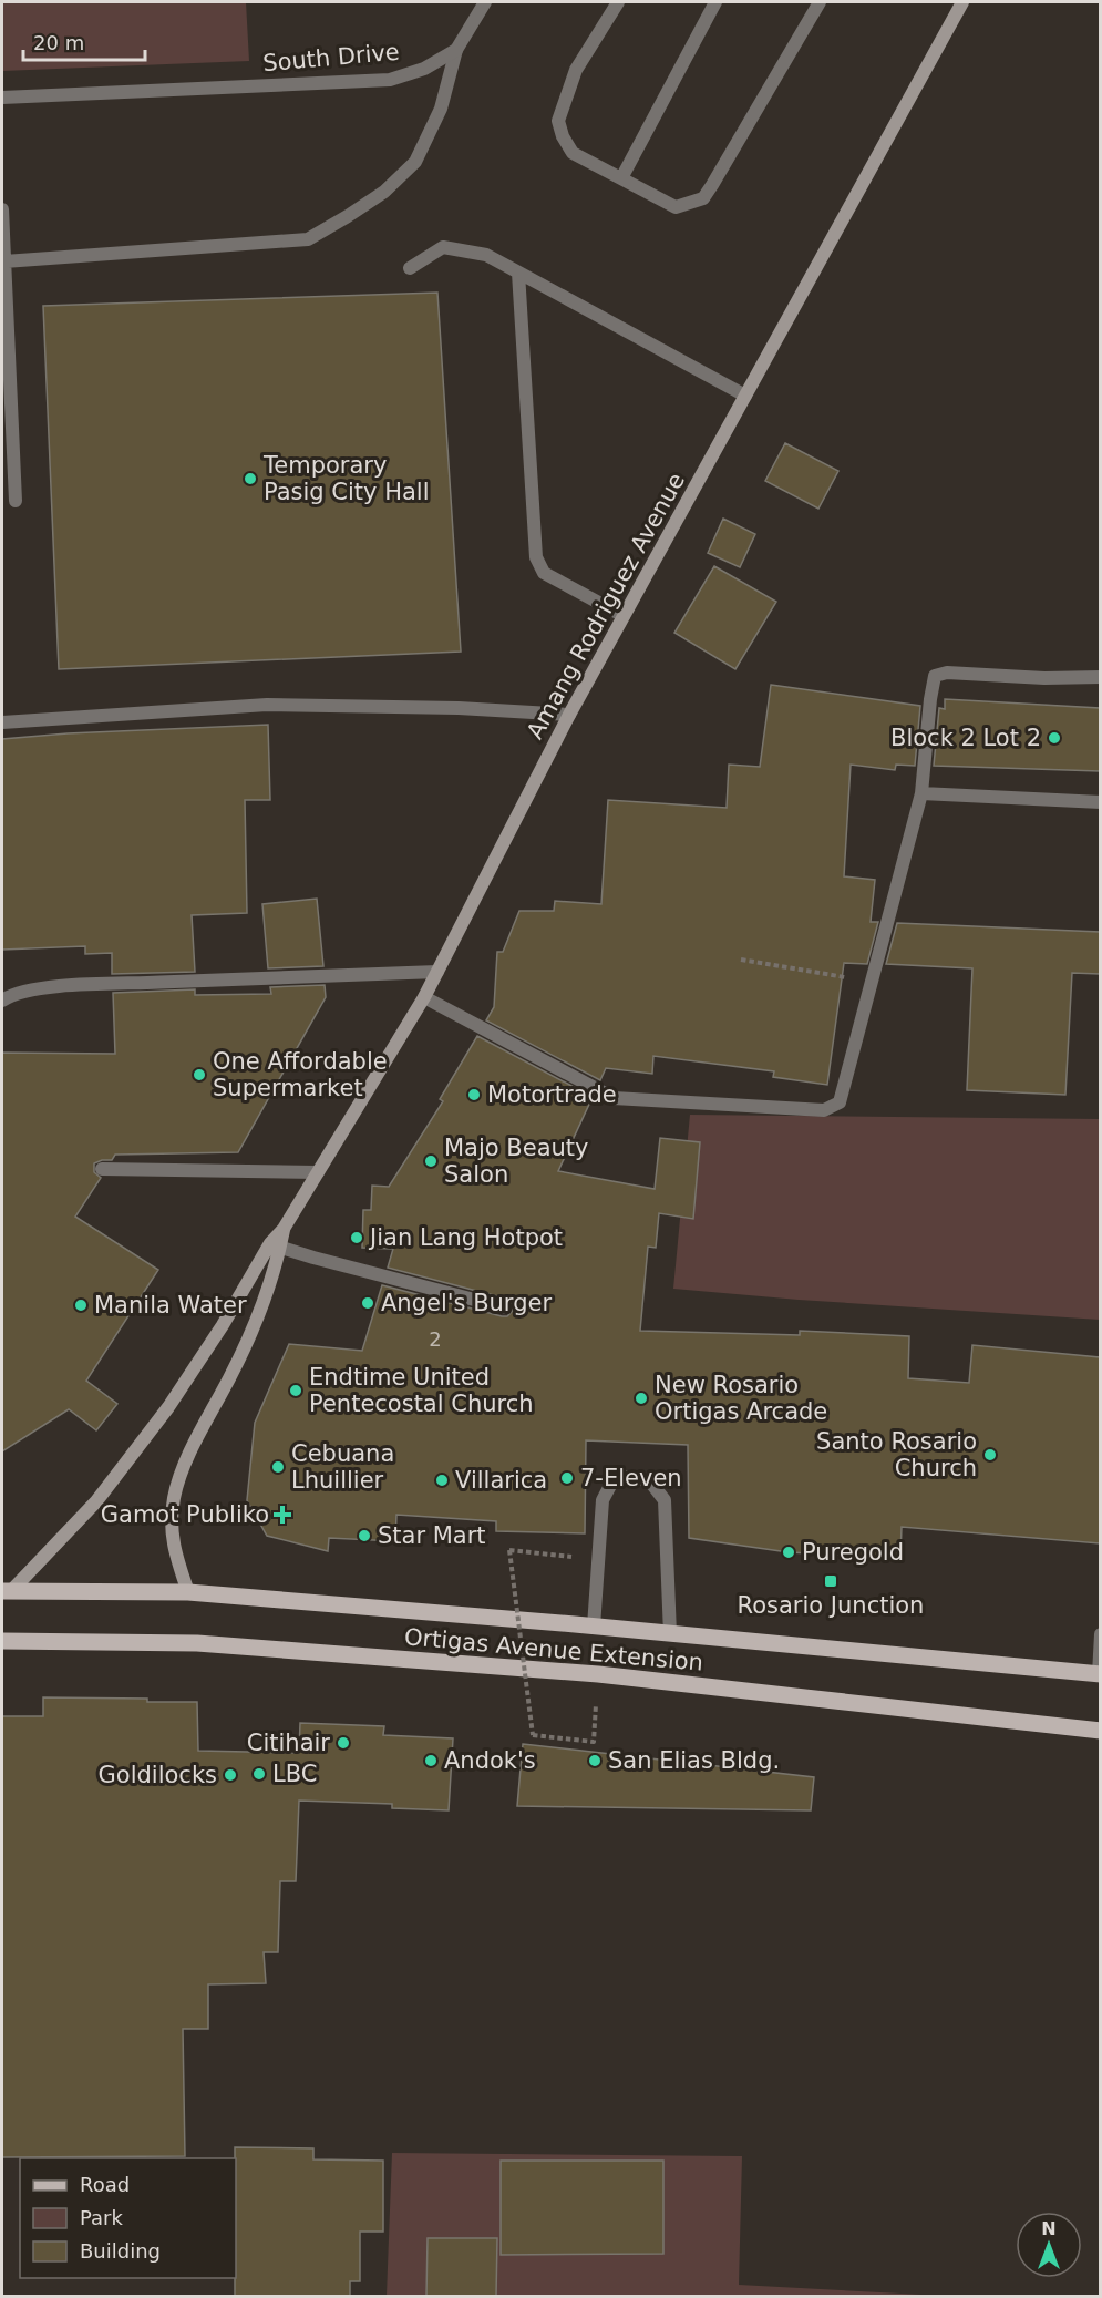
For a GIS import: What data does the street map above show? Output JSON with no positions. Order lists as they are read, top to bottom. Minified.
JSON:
{"streets":{"main road":["Amang Rodriguez Avenue","Ortigas Avenue Extension"],"street":["South Drive"]},"crossings":[["Amang Rodriguez Avenue","Ortigas Avenue Extension"]],"places":{"other":["Temporary Pasig City Hall","Block 2 Lot 2","One Affordable Supermarket","Motortrade","Majo Beauty Salon","Jian Lang Hotpot","Angel's Burger","Manila Water","Endtime United Pentecostal Church","New Rosario Ortigas Arcade","Santo Rosario Church","Cebuana Lhuillier","7-Eleven","Villarica","Star Mart","Puregold","Citihair","Andok's","San Elias Bldg.","LBC","Goldilocks"],"health":["Gamot Publiko"],"transit":["Rosario Junction"]},"house_numbers":["2"],"legend":["Road","Park","Building"],"scale_bar":"20 m","north":"top"}
